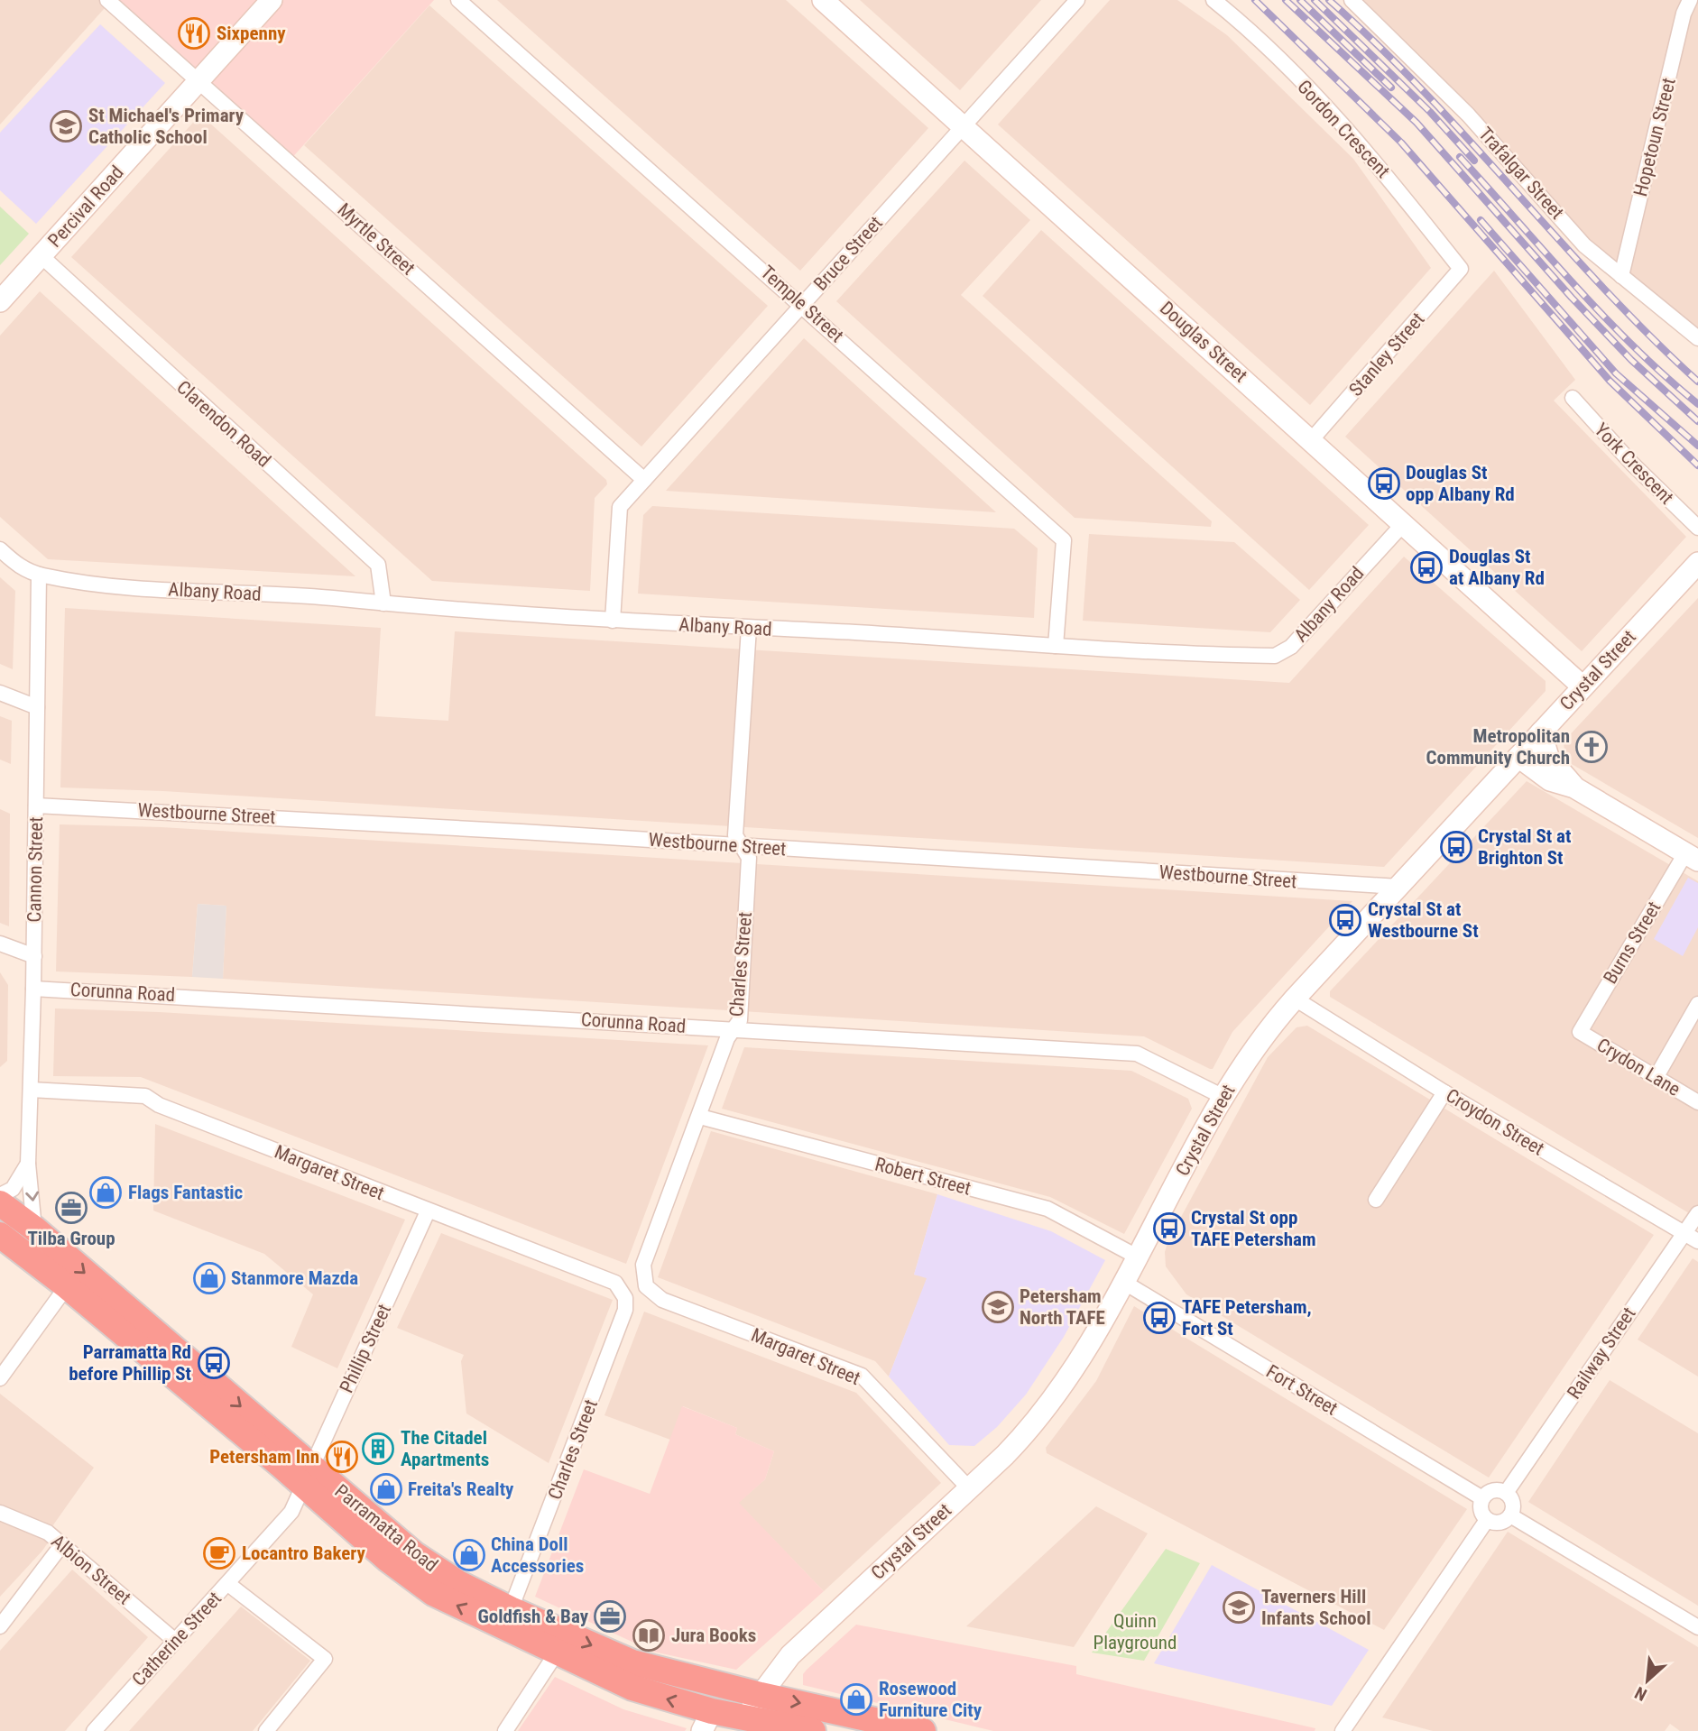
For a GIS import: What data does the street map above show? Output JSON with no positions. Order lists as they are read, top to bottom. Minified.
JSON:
{"streets":{"highway":["Parramatta Road"],"main road":["Percival Road","Douglas Street","Crystal Street"],"street":["Gordon Crescent","Hopetoun Street","Trafalgar Street","Myrtle Street","Bruce Street","Temple Street","Stanley Street","Clarendon Road","York Crescent","Albany Road","Westbourne Street","Cannon Street","Burns Street","Charles Street","Corunna Road","Crydon Lane","Croydon Street","Margaret Street","Robert Street","Phillip Street","Railway Street","Fort Street","Albion Street","Catherine Street"]},"crossings":[["Gordon Crescent","Stanley Street"],["Hopetoun Street","Trafalgar Street"],["Percival Road","Myrtle Street"],["Percival Road","Clarendon Road"],["Myrtle Street","Bruce Street"],["Bruce Street","Temple Street"],["Bruce Street","Douglas Street"],["Bruce Street","Albany Road"],["Temple Street","Albany Road"],["Douglas Street","Stanley Street"],["Douglas Street","Albany Road"],["Douglas Street","Crystal Street"],["Clarendon Road","Albany Road"],["Albany Road","Cannon Street"],["Albany Road","Charles Street"],["Crystal Street","Westbourne Street"],["Crystal Street","Corunna Road"],["Crystal Street","Croydon Street"],["Crystal Street","Margaret Street"],["Crystal Street","Robert Street"],["Crystal Street","Fort Street"],["Crystal Street","Parramatta Road"],["Westbourne Street","Cannon Street"],["Westbourne Street","Charles Street"],["Cannon Street","Corunna Road"],["Cannon Street","Margaret Street"],["Cannon Street","Parramatta Road"],["Burns Street","Crydon Lane"],["Charles Street","Corunna Road"],["Charles Street","Margaret Street"],["Charles Street","Robert Street"],["Charles Street","Parramatta Road"],["Croydon Street","Railway Street"],["Margaret Street","Phillip Street"],["Phillip Street","Parramatta Road"],["Phillip Street","Catherine Street"],["Railway Street","Fort Street"],["Parramatta Road","Catherine Street"],["Albion Street","Catherine Street"]],"parks":["Quinn Playground"],"places":{"restaurant":["Sixpenny","Petersham Inn"],"school or university":["St Michael's Primary Catholic School","Petersham North TAFE","Taverners Hill Infants School"],"bus stop":["Douglas St opp Albany Rd","Douglas St at Albany Rd","Crystal St at Brighton St","Crystal St at Westbourne St","Crystal St opp TAFE Petersham","TAFE Petersham, Fort St","Parramatta Rd before Phillip St"],"church":["Metropolitan Community Church"],"shop":["Flags Fantastic","Stanmore Mazda","Freita's Realty","China Doll Accessories","Rosewood Furniture City"],"office":["Tilba Group","Goldfish & Bay"],"building":["The Citadel Apartments"],"cafe":["Locantro Bakery"],"library":["Jura Books"]},"north":"bottom left"}
